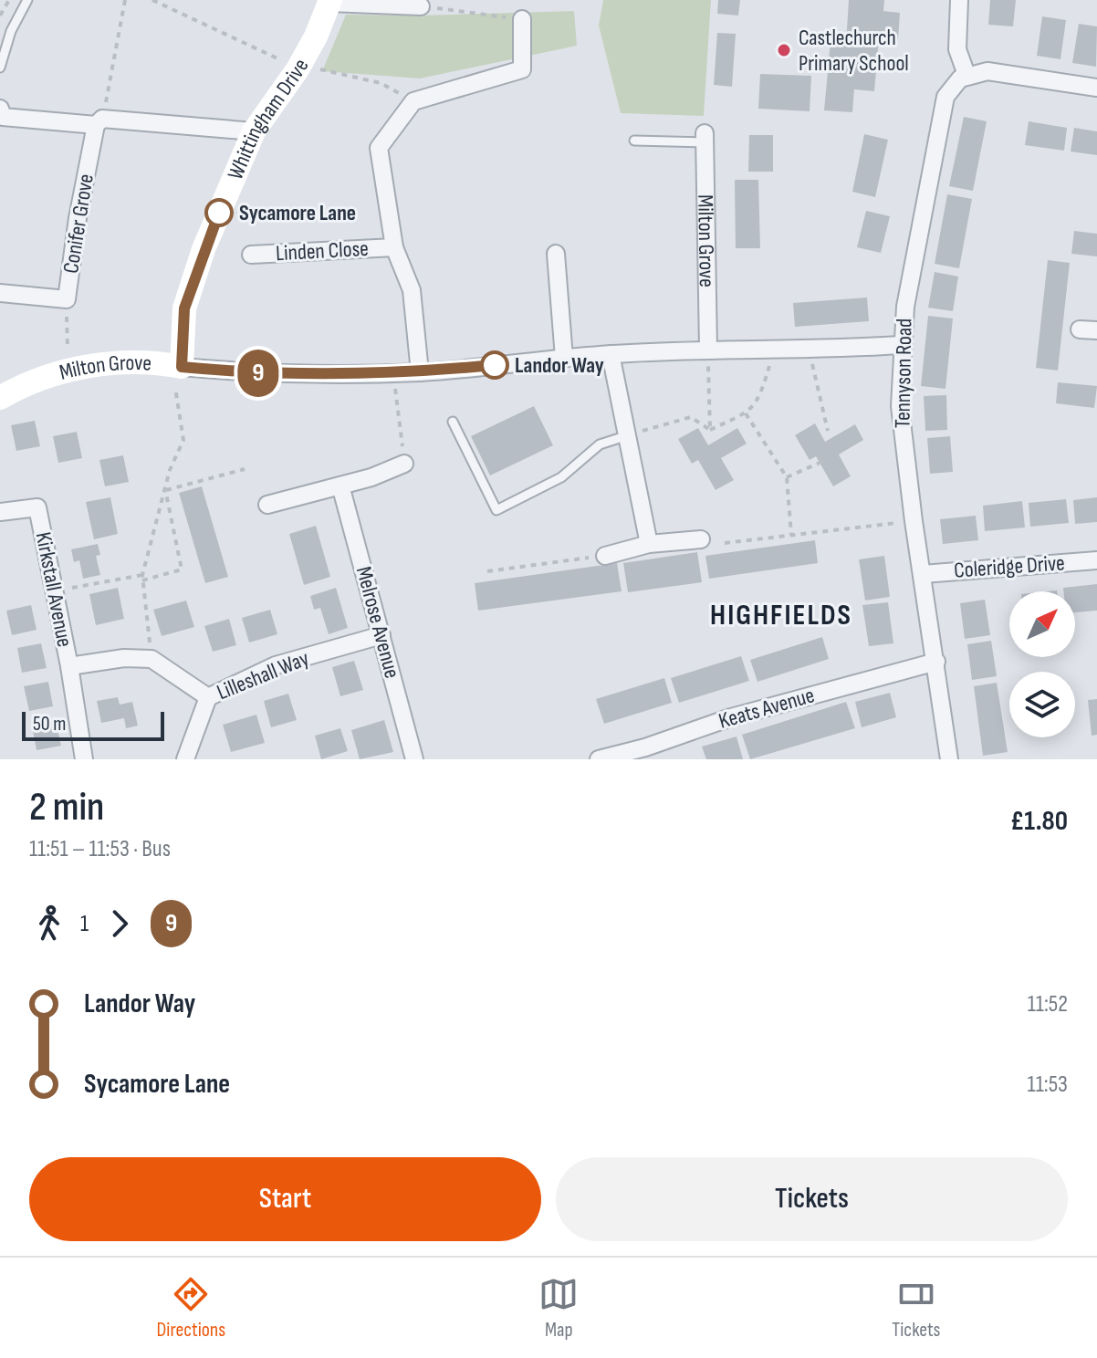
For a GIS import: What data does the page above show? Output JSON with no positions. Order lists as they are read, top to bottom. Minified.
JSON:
{"streets":{"street":["Whittingham Drive","Conifer Grove","Milton Grove","Linden Close","Tennyson Road","Coleridge Drive","Kirkstall Avenue","Melrose Avenue","Lilleshall Way","Keats Avenue"]},"crossings":[["Whittingham Drive","Milton Grove"],["Milton Grove","Tennyson Road"],["Tennyson Road","Coleridge Drive"],["Tennyson Road","Keats Avenue"],["Melrose Avenue","Lilleshall Way"]],"districts":["HIGHFIELDS"],"places":["Castlechurch Primary School","Sycamore Lane","Landor Way"],"lines":["bus line 9"],"scale_bar":"50 m","north":"top right","page":{"on_map":"9","scale":"50 m","heading":["2 min","11:51 – 11:53 · Bus","£1.80"],"legs":["1","9"],"list":[{"name":"Landor Way","value":"11:52"},{"name":"Sycamore Lane","value":"11:53"}],"buttons":["Start","Tickets"],"tabs":["Directions","Map","Tickets"]}}
